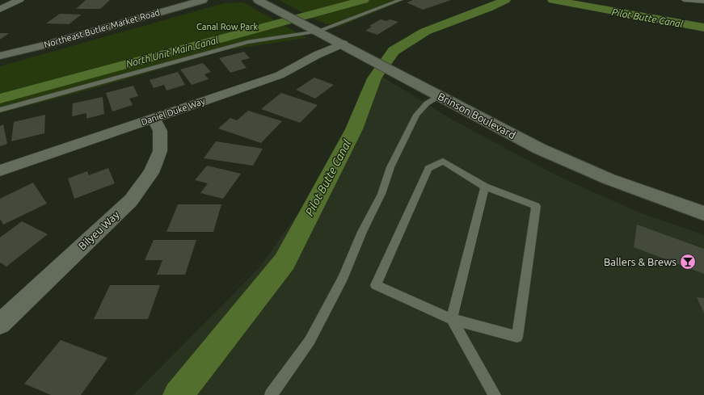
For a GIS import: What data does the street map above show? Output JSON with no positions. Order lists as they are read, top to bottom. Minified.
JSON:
{"streets":{"street":["Northeast Butler Market Road","Daniel Duke Way","Brinson Boulevard","Bilyeu Way"]},"crossings":[["Daniel Duke Way","Brinson Boulevard"],["Daniel Duke Way","Bilyeu Way"]],"water":["Pilot Butte Canal","North Unit Main Canal"],"parks":["Canal Row Park"],"places":{"bar":["Ballers & Brews"]}}
